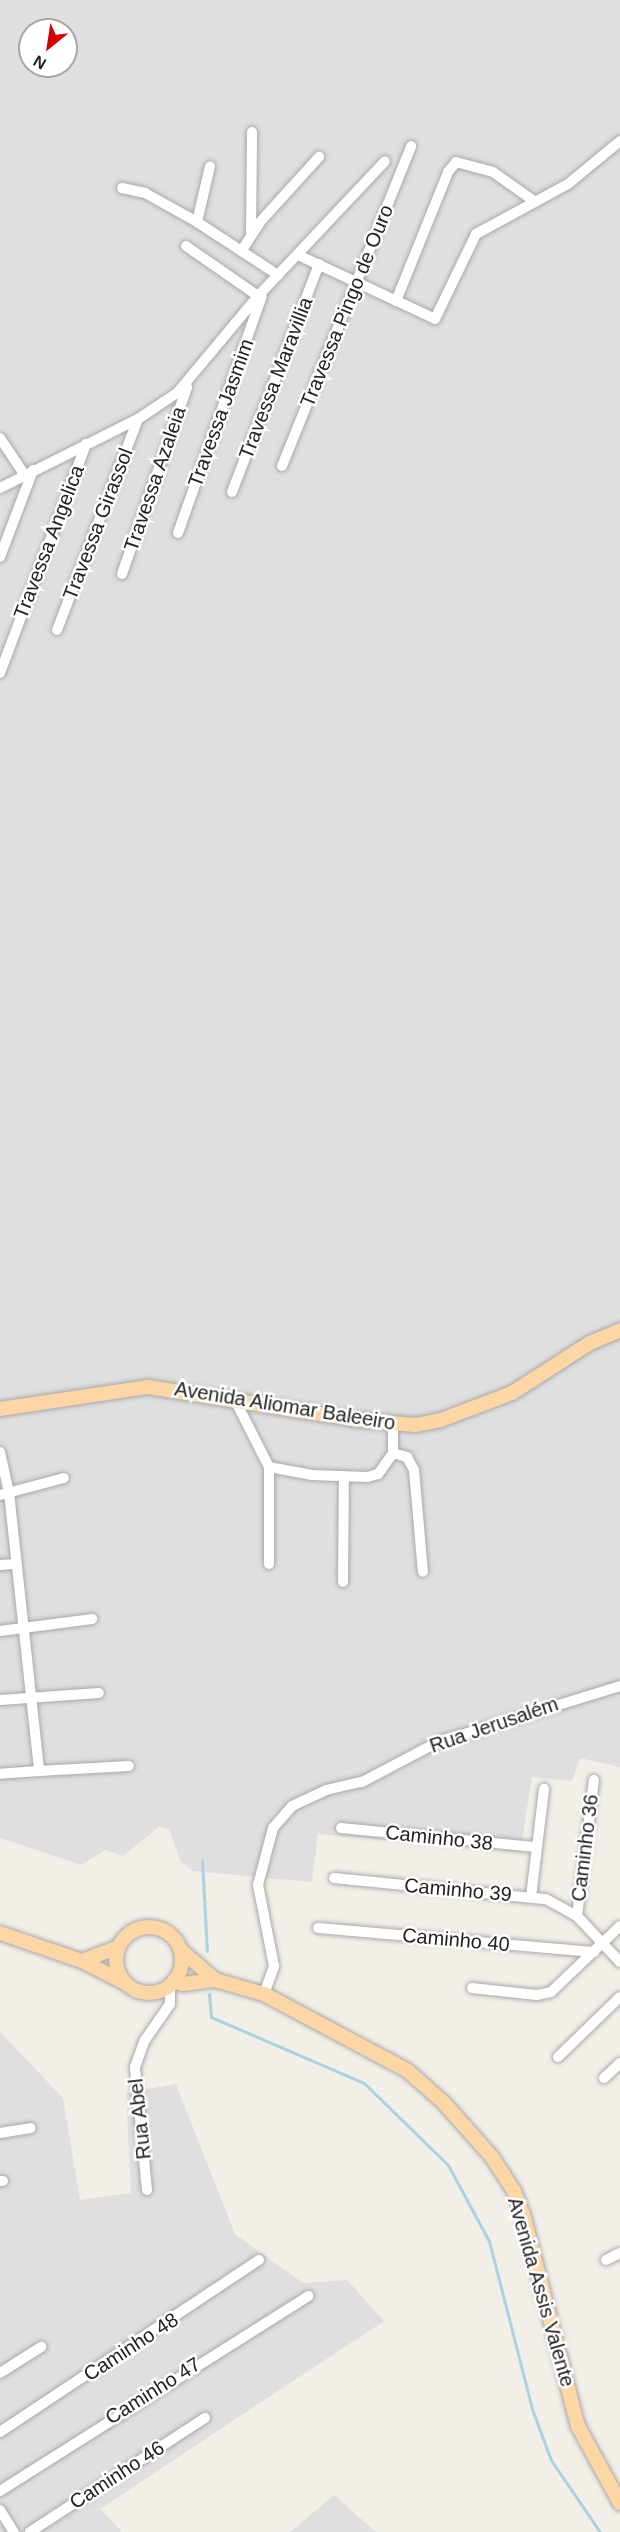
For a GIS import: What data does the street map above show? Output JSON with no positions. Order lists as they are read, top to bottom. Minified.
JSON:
{"streets":{"main road":["Avenida Aliomar Baleeiro","Avenida Assis Valente"],"street":["Travessa Pingo de Ouro","Travessa Maravillia","Travessa Jasmim","Travessa Azaleia","Travessa Girassol","Travessa Angelica","Rua Jerusalém","Caminho 38","Caminho 36","Caminho 39","Caminho 40","Rua Abel","Caminho 48","Caminho 47","Caminho 46"]},"crossings":[["Rua Jerusalém","Avenida Assis Valente"],["Caminho 36","Caminho 39"],["Caminho 39","Caminho 40"],["Rua Abel","Avenida Assis Valente"]],"north":"bottom left"}
